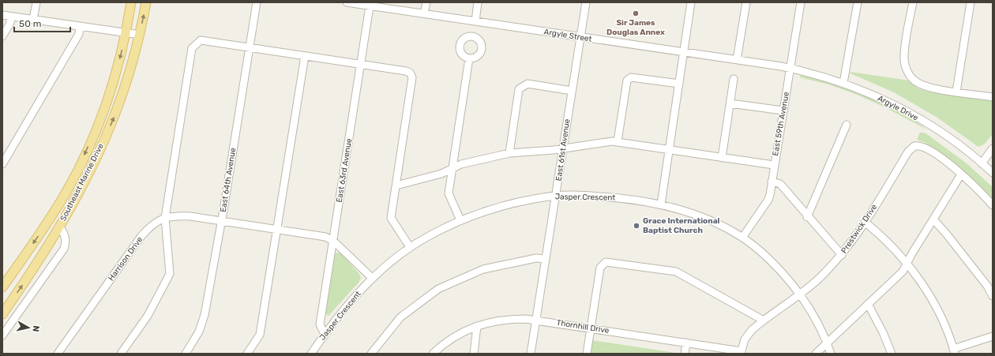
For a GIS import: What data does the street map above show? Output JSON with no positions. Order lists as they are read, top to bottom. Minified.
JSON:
{"streets":{"main road":["Southeast Marine Drive"],"street":["Argyle Street","Argyle Drive","East 59th Avenue","East 61st Avenue","East 63rd Avenue","East 64th Avenue","Jasper Crescent","Prestwick Drive","Harrison Drive","Thornhill Drive"]},"crossings":[["Argyle Street","Argyle Drive"],["Argyle Street","East 59th Avenue"],["Argyle Street","East 61st Avenue"],["Argyle Street","East 63rd Avenue"],["Argyle Drive","East 59th Avenue"],["East 59th Avenue","Jasper Crescent"],["East 61st Avenue","Jasper Crescent"],["East 61st Avenue","Thornhill Drive"],["East 63rd Avenue","Jasper Crescent"],["East 63rd Avenue","Harrison Drive"],["East 64th Avenue","Harrison Drive"],["Jasper Crescent","Prestwick Drive"],["Prestwick Drive","Thornhill Drive"]],"places":["Sir James Douglas Annex","Grace International Baptist Church"],"scale_bar":"50 m","north":"right"}
